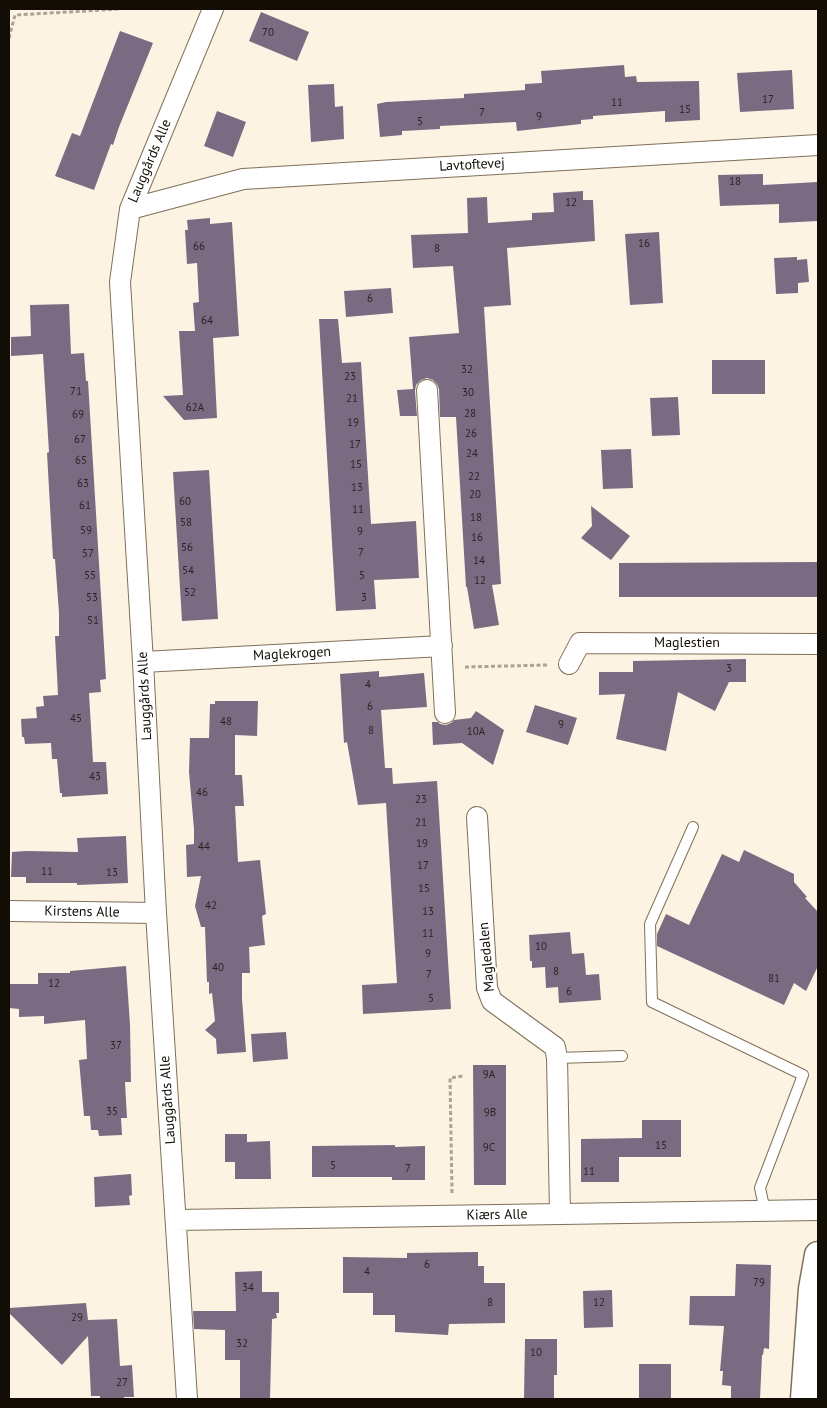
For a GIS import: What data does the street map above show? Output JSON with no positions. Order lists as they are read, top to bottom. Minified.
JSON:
{"streets":{"street":["Lauggårds Alle","Lavtoftevej","Maglestien","Maglekrogen","Kirstens Alle","Magledalen","Kiærs Alle"]},"crossings":[["Lauggårds Alle","Lavtoftevej"],["Lauggårds Alle","Maglekrogen"],["Lauggårds Alle","Kirstens Alle"],["Lauggårds Alle","Kiærs Alle"]],"house_numbers":["70","17","11","15","7","9","5","18","12","16","66","8","6","64","32","23","71","30","21","62A","28","69","19","26","67","17","24","65","15","22","63","13","20","60","61","11","18","58","59","9","16","56","7","57","14","54","55","5","12","52","53","3","51","3","4","6","45","48","9","8","10A","43","46","23","21","19","44","17","11","13","15","42","13","11","10","9","40","8","7","81","12","6","5","37","9A","35","9B","15","9C","5","7","11","6","4","79","34","8","12","29","32","10","27"]}
